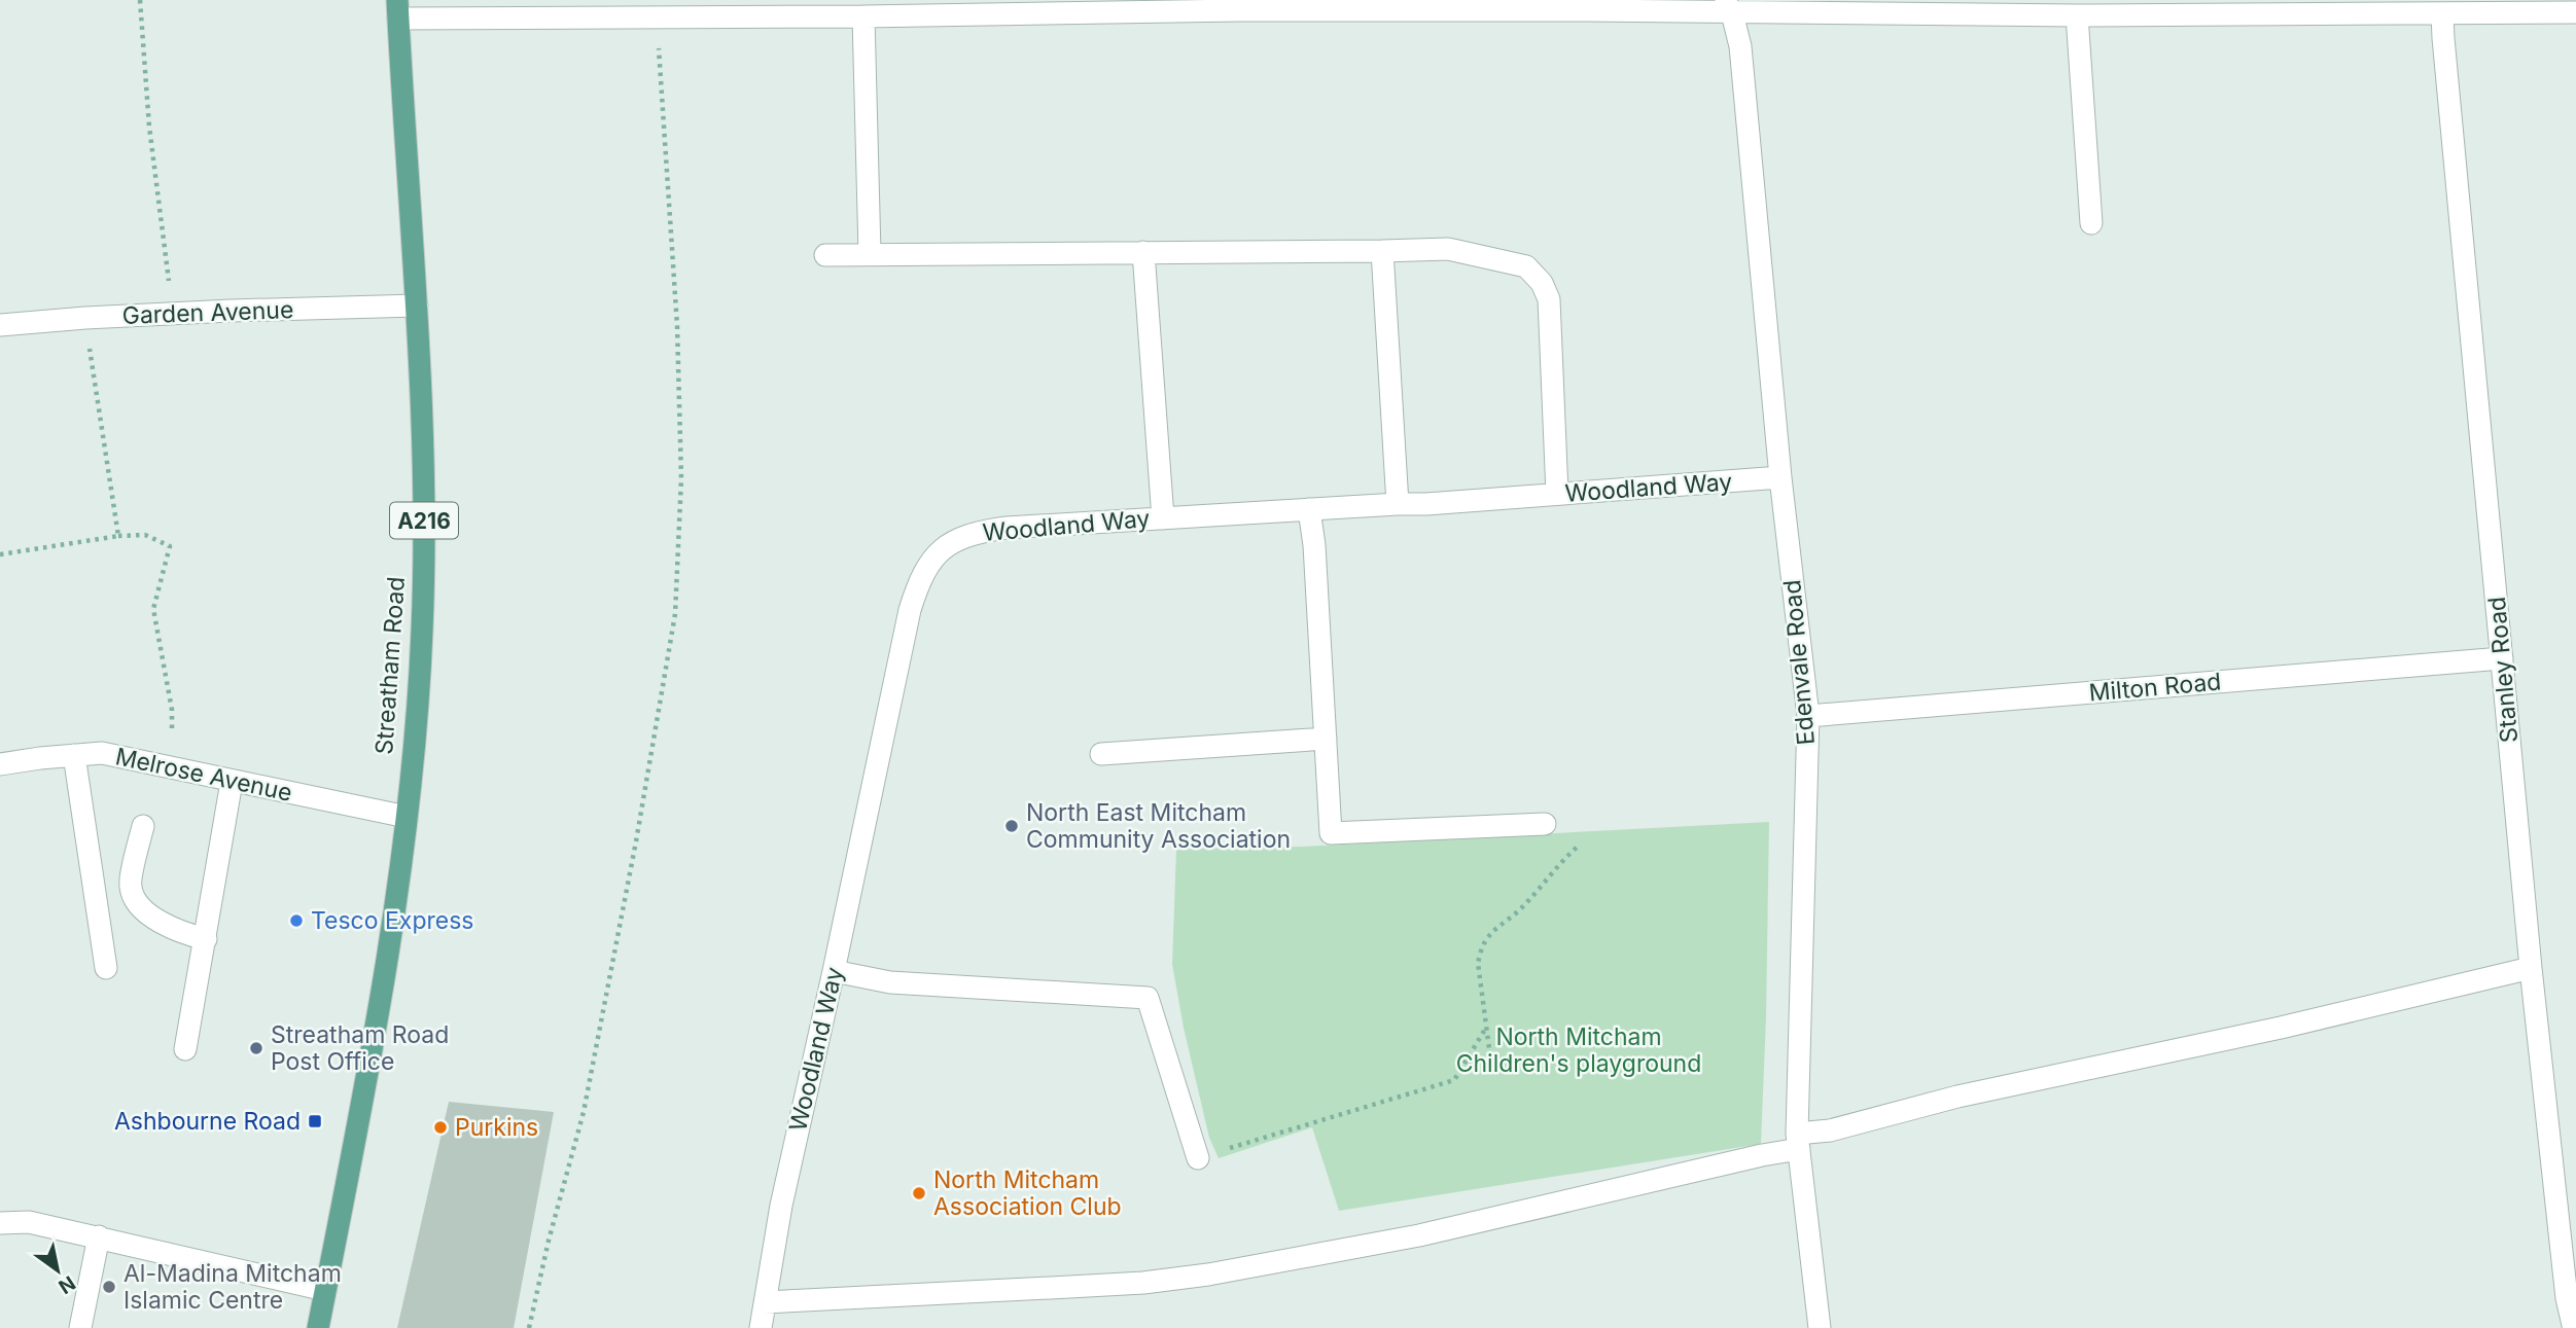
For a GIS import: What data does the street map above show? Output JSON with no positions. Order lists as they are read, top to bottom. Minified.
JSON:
{"streets":{"main road":["A216","Streatham Road"],"street":["Garden Avenue","Woodland Way","Edenvale Road","Stanley Road","Milton Road","Melrose Avenue"]},"crossings":[["Garden Avenue","Streatham Road"],["Woodland Way","Edenvale Road"],["Edenvale Road","Milton Road"],["Streatham Road","Melrose Avenue"],["Stanley Road","Milton Road"]],"parks":["North Mitcham Children's playground"],"places":{"other":["North East Mitcham Community Association","Tesco Express","Streatham Road Post Office","Purkins","North Mitcham Association Club","Al-Madina Mitcham Islamic Centre"],"transit":["Ashbourne Road"]},"north":"bottom right"}
